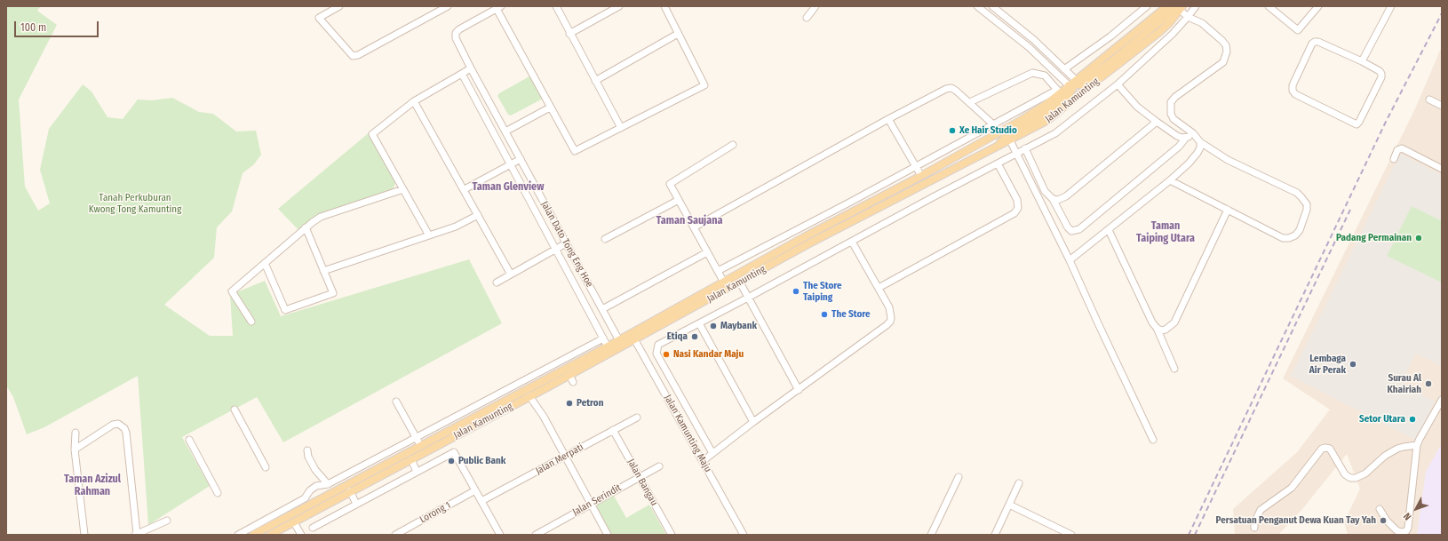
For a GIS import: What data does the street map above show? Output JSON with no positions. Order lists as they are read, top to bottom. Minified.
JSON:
{"streets":{"main road":["Jalan Kamunting"],"street":["Jalan Dato Tong Eng Hoe","Jalan Kamunting Maju","Jalan Merpati","Jalan Bangau","Jalan Serindit","Lorong 1"]},"crossings":[["Jalan Kamunting","Jalan Dato Tong Eng Hoe"],["Jalan Kamunting","Jalan Kamunting Maju"],["Jalan Merpati","Jalan Bangau"],["Jalan Bangau","Jalan Serindit"]],"districts":["Taman Glenview","Taman Saujana","Taman Taiping Utara","Taman Azizul Rahman"],"parks":["Tanah Perkuburan Kwong Tong Kamunting"],"places":["Xe Hair Studio","Padang Permainan","The Store Taiping","The Store","Maybank","Etiqa","Nasi Kandar Maju","Lembaga Air Perak","Surau Al Khairiah","Petron","Setor Utara","Public Bank","Persatuan Penganut Dewa Kuan Tay Yah"],"scale_bar":"100 m","north":"bottom left"}
